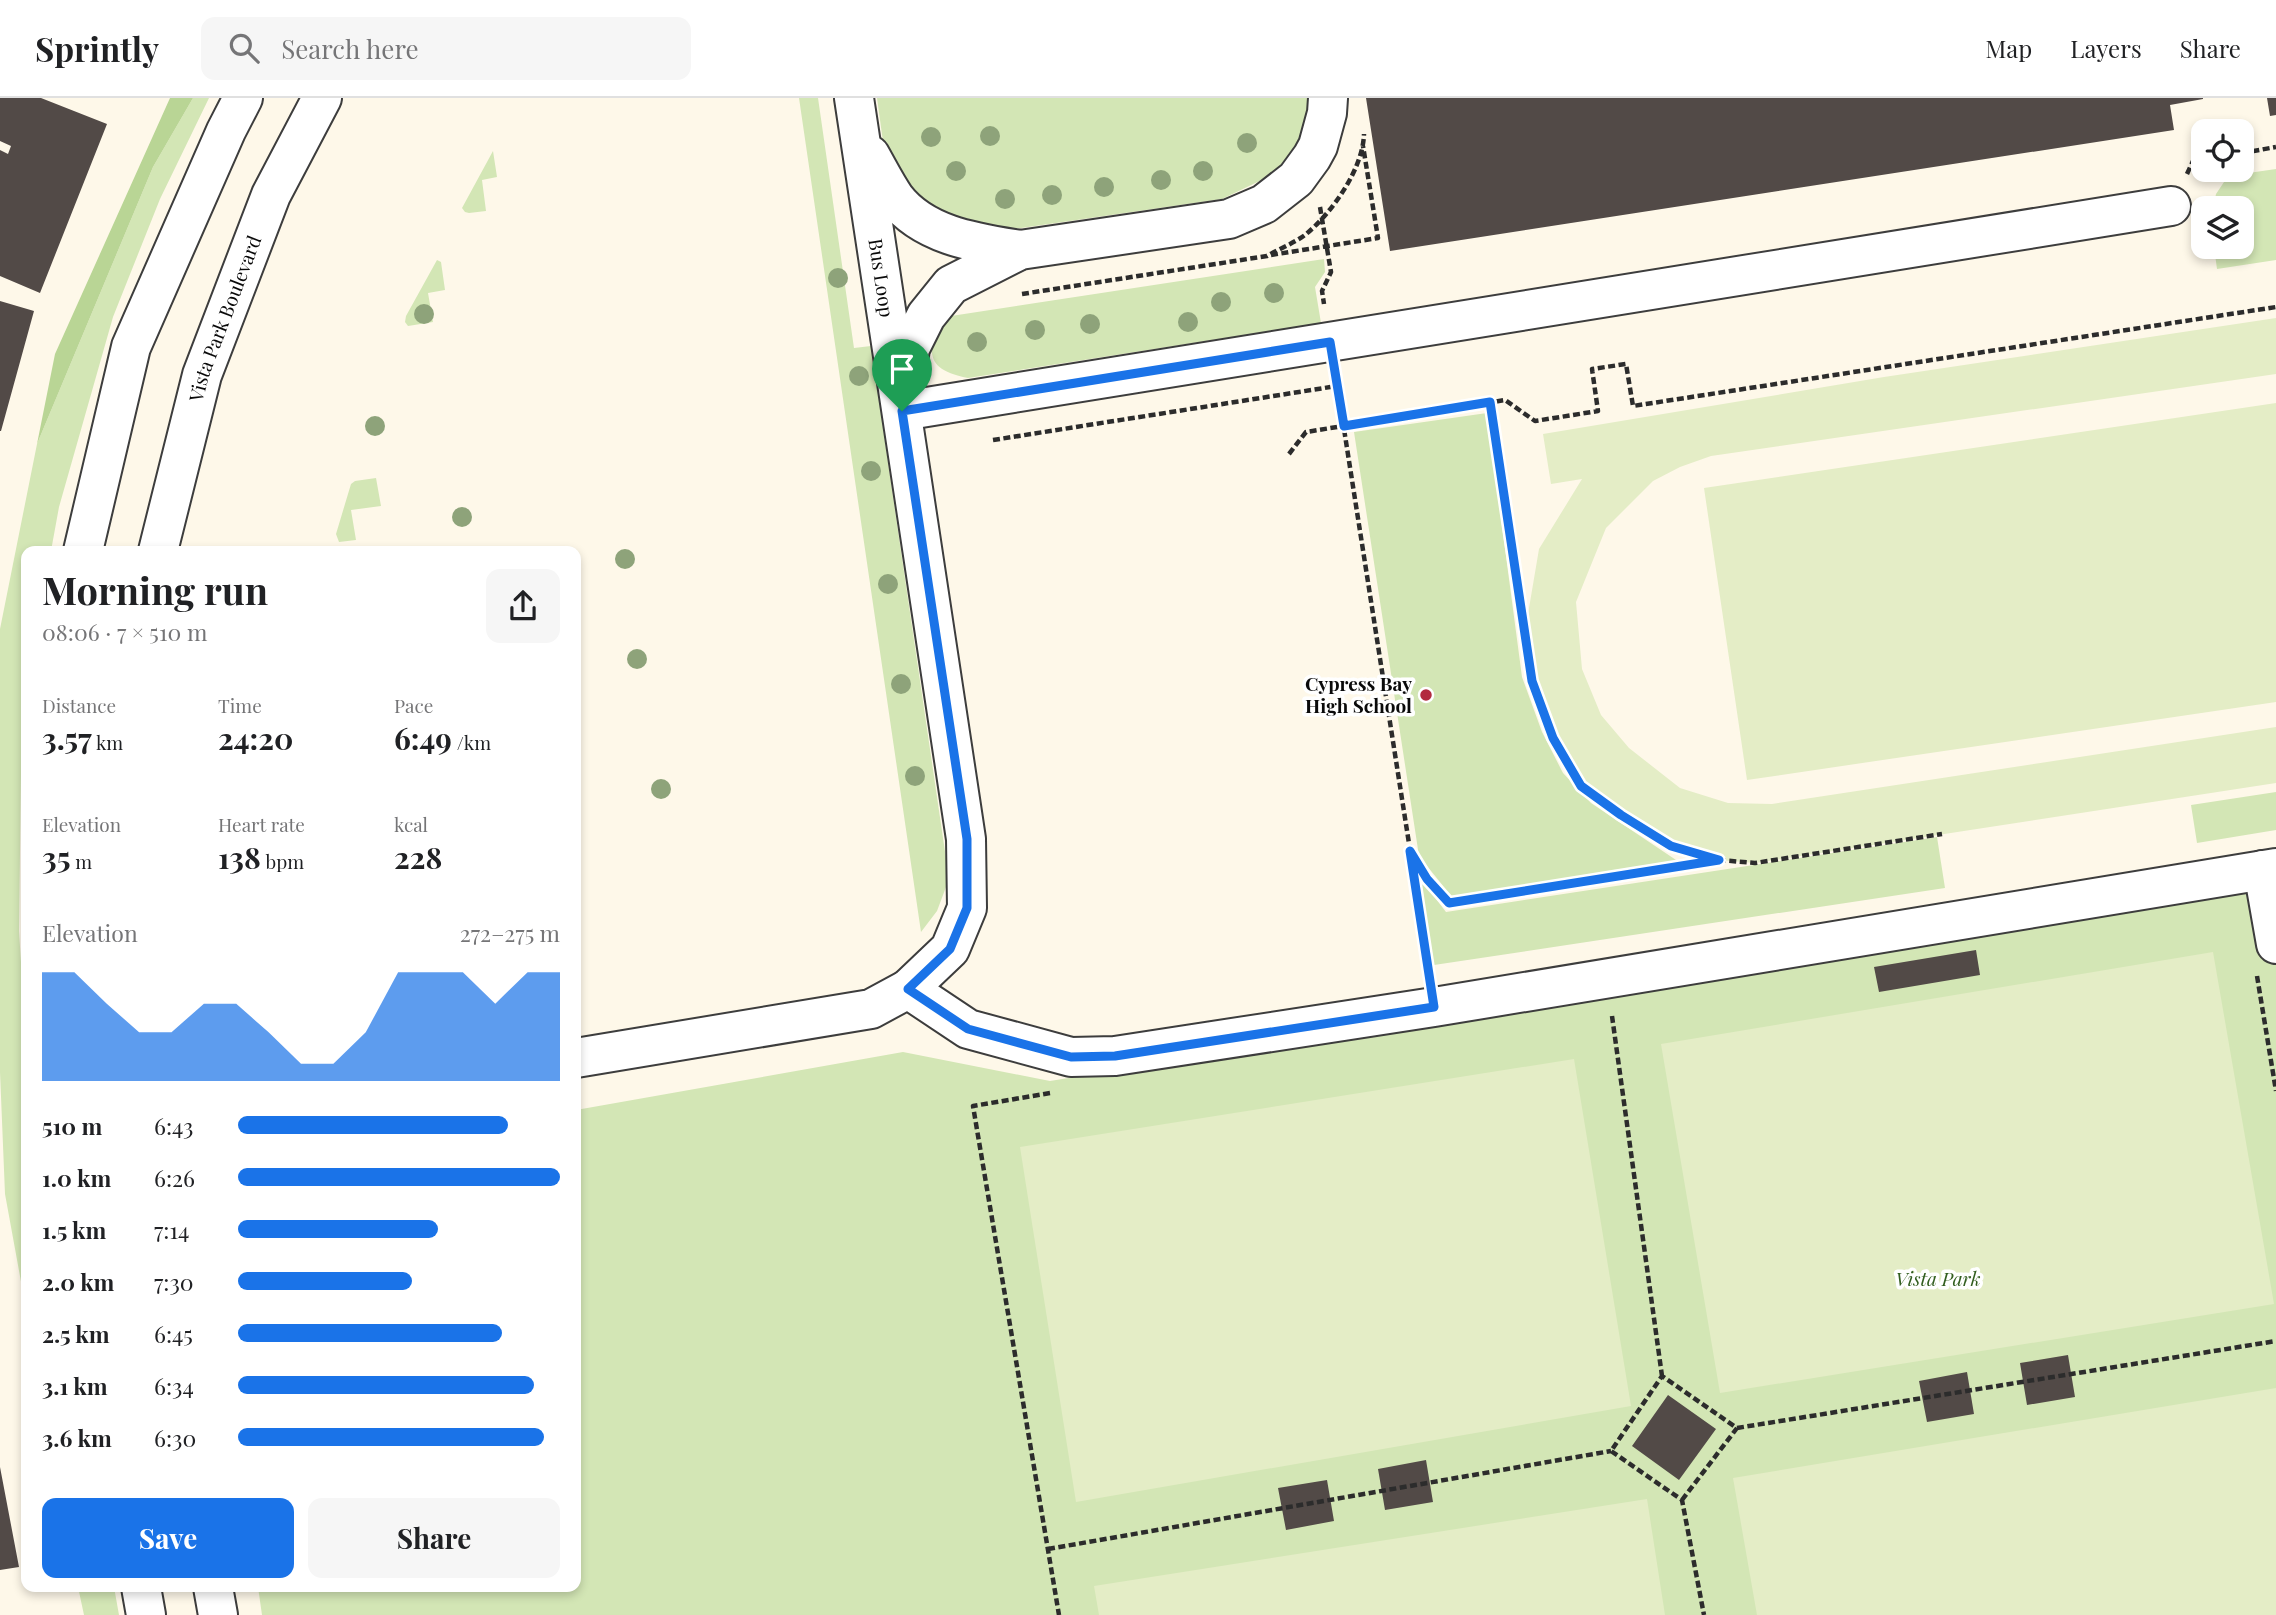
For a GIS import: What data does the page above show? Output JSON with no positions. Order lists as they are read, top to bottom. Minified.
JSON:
{"streets":{"street":["Bus Loop","Vista Park Boulevard"]},"parks":["Vista Park"],"places":["Cypress Bay High School"],"page":{"header":"Sprintly","search":"Search here","nav":["Map","Layers","Share"],"heading":["Morning run","08:06 · 7 × 510 m"],"stats":[["Distance","3.57 km"],["Time","24:20"],["Pace","6:49 /km"],["Elevation","35 m"],["Heart rate","138 bpm"],["kcal","228"]],"chart":["Elevation","272–275 m"],"list":[{"name":"510 m","note":"6:43"},{"name":"1.0 km","note":"6:26"},{"name":"1.5 km","note":"7:14"},{"name":"2.0 km","note":"7:30"},{"name":"2.5 km","note":"6:45"},{"name":"3.1 km","note":"6:34"},{"name":"3.6 km","note":"6:30"}],"buttons":["Save","Share"]}}
